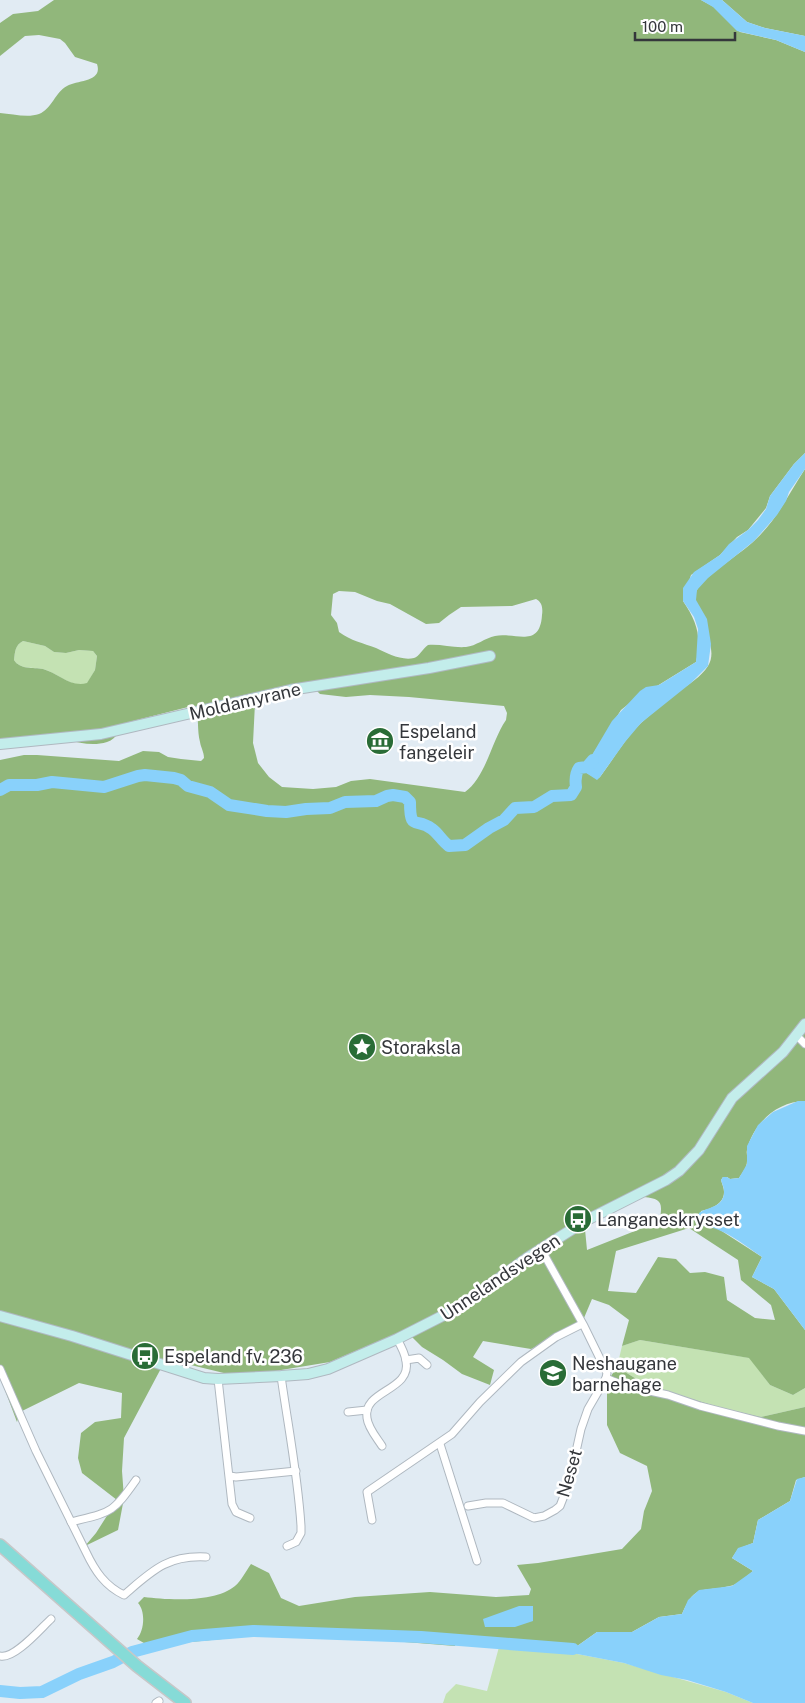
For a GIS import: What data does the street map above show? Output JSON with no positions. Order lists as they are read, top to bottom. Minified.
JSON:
{"streets":{"main road":["Moldamyrane","Unnelandsvegen"],"street":["Neset"]},"places":{"museum":["Espeland fangeleir"],"place":["Storaksla"],"bus stop":["Langaneskrysset","Espeland fv. 236"],"school or university":["Neshaugane barnehage"]},"scale_bar":"100 m"}
